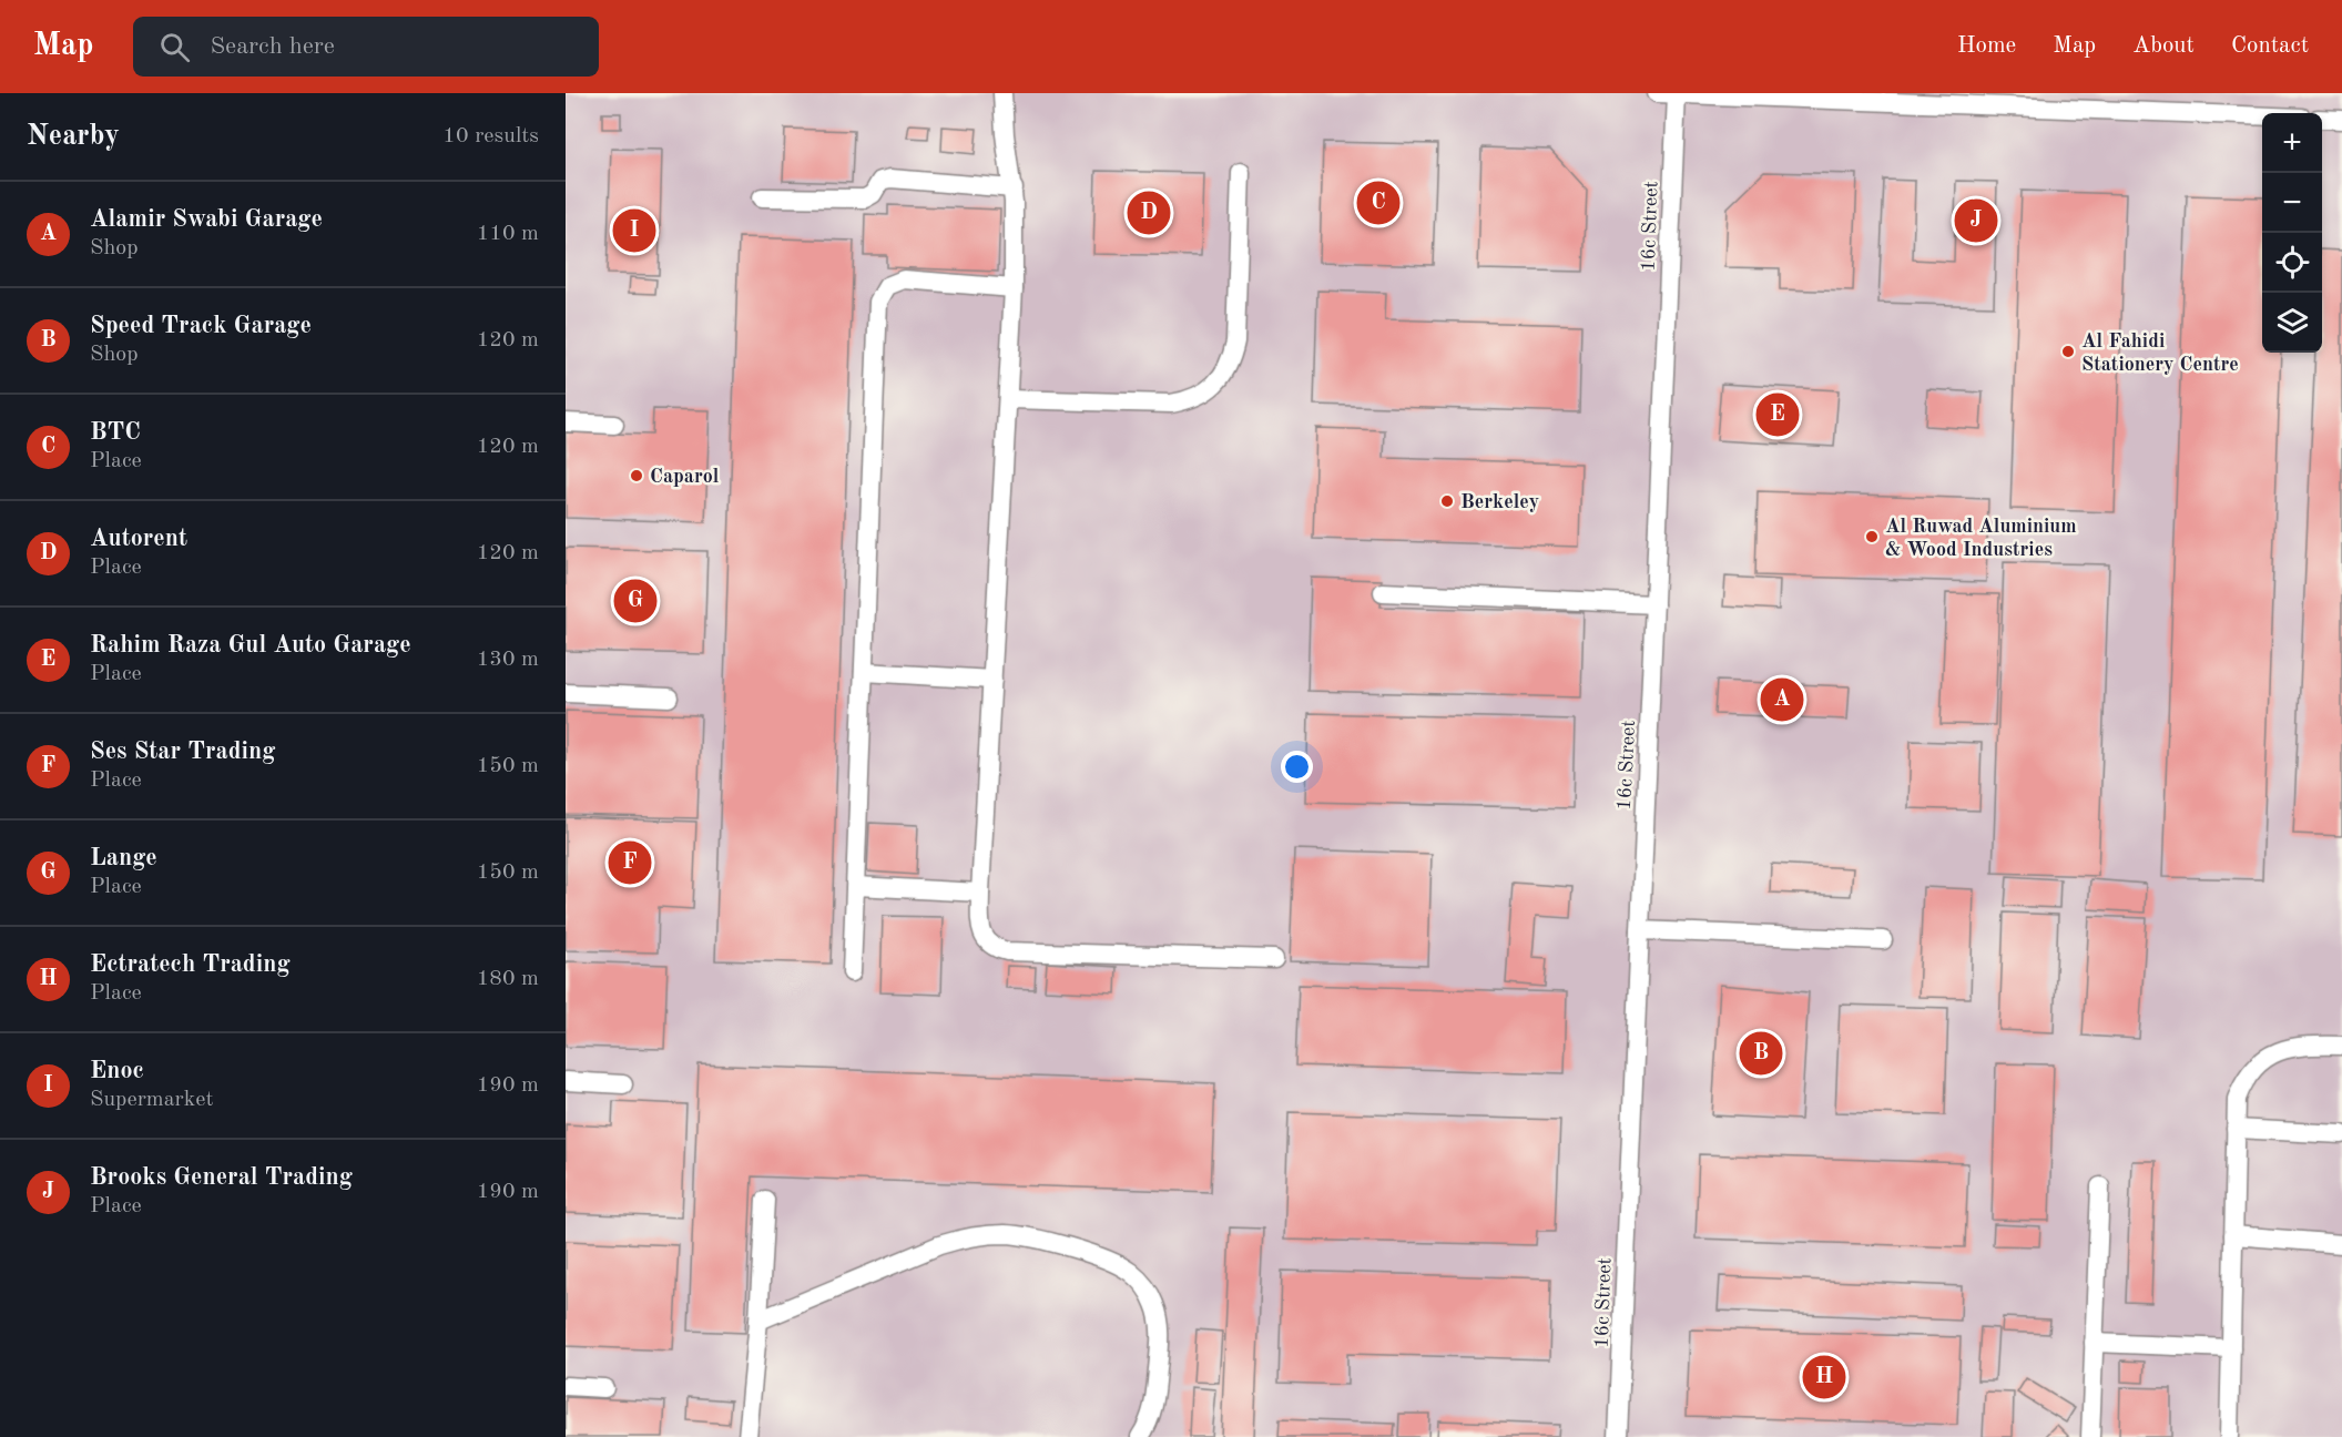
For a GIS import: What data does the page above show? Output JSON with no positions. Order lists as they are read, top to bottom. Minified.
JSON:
{"streets":{"lane":["16c Street"]},"places":["Al Fahidi Stationery Centre","Caparol","Berkeley","Al Ruwad Aluminium & Wood Industries"],"page":{"header":"Map","search":"Search here","nav":["Home","Map","About","Contact"],"heading":["Nearby","10 results"],"map_buttons":["+","−"],"pins":["C","D","J","I","E","G","A","F","B","H"],"list":[{"mark":"A","name":"Alamir Swabi Garage","note":"Shop","value":"110 m"},{"mark":"B","name":"Speed Track Garage","note":"Shop","value":"120 m"},{"mark":"C","name":"BTC","note":"Place","value":"120 m"},{"mark":"D","name":"Autorent","note":"Place","value":"120 m"},{"mark":"E","name":"Rahim Raza Gul Auto Garage","note":"Place","value":"130 m"},{"mark":"F","name":"Ses Star Trading","note":"Place","value":"150 m"},{"mark":"G","name":"Lange","note":"Place","value":"150 m"},{"mark":"H","name":"Ectratech Trading","note":"Place","value":"180 m"},{"mark":"I","name":"Enoc","note":"Supermarket","value":"190 m"},{"mark":"J","name":"Brooks General Trading","note":"Place","value":"190 m"}]}}
